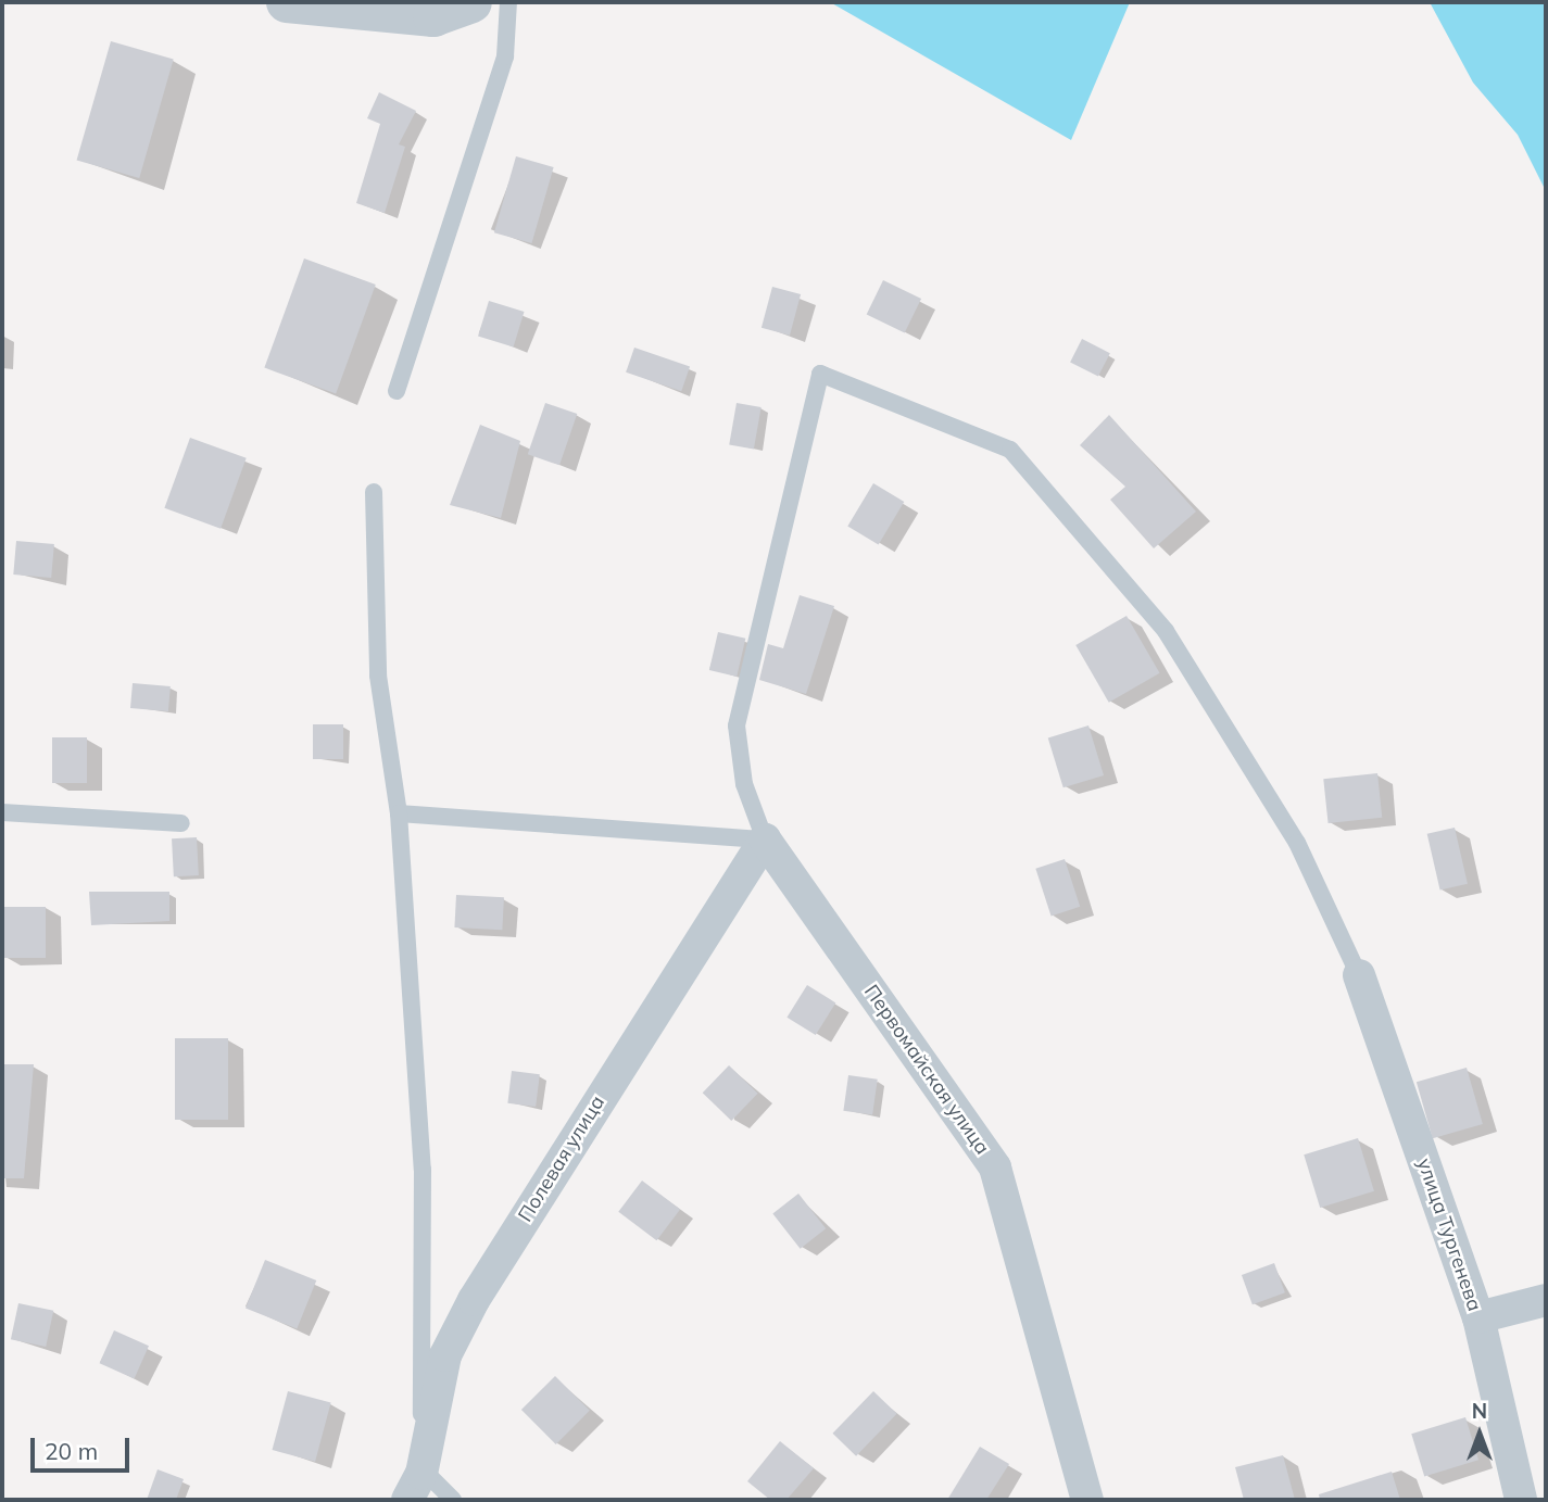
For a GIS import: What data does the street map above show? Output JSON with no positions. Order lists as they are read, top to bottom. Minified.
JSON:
{"streets":{"street":["Первомайская улица","Полевая улица","улица Тургенева"]},"crossings":[["Первомайская улица","Полевая улица"]],"scale_bar":"20 m","north":"top"}
